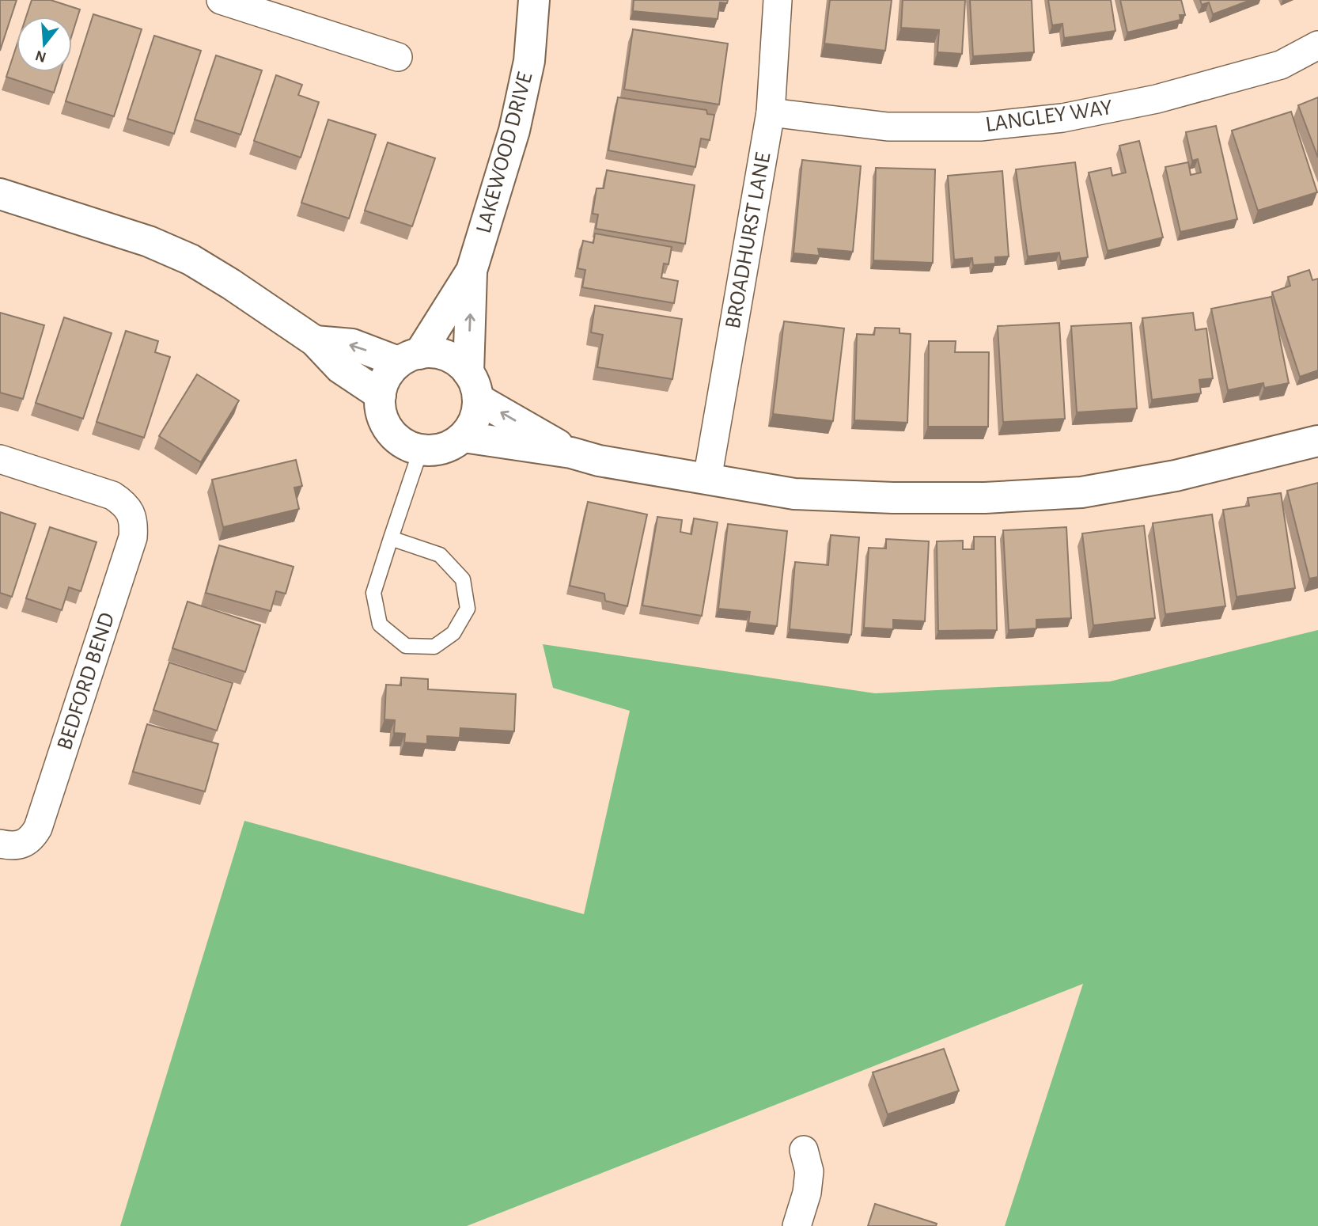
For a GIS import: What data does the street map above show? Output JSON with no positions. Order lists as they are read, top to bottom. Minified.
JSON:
{"streets":{"street":["LANGLEY WAY","LAKEWOOD DRIVE","BROADHURST LANE","BEDFORD BEND"]},"crossings":[["LANGLEY WAY","BROADHURST LANE"]],"north":"bottom"}
